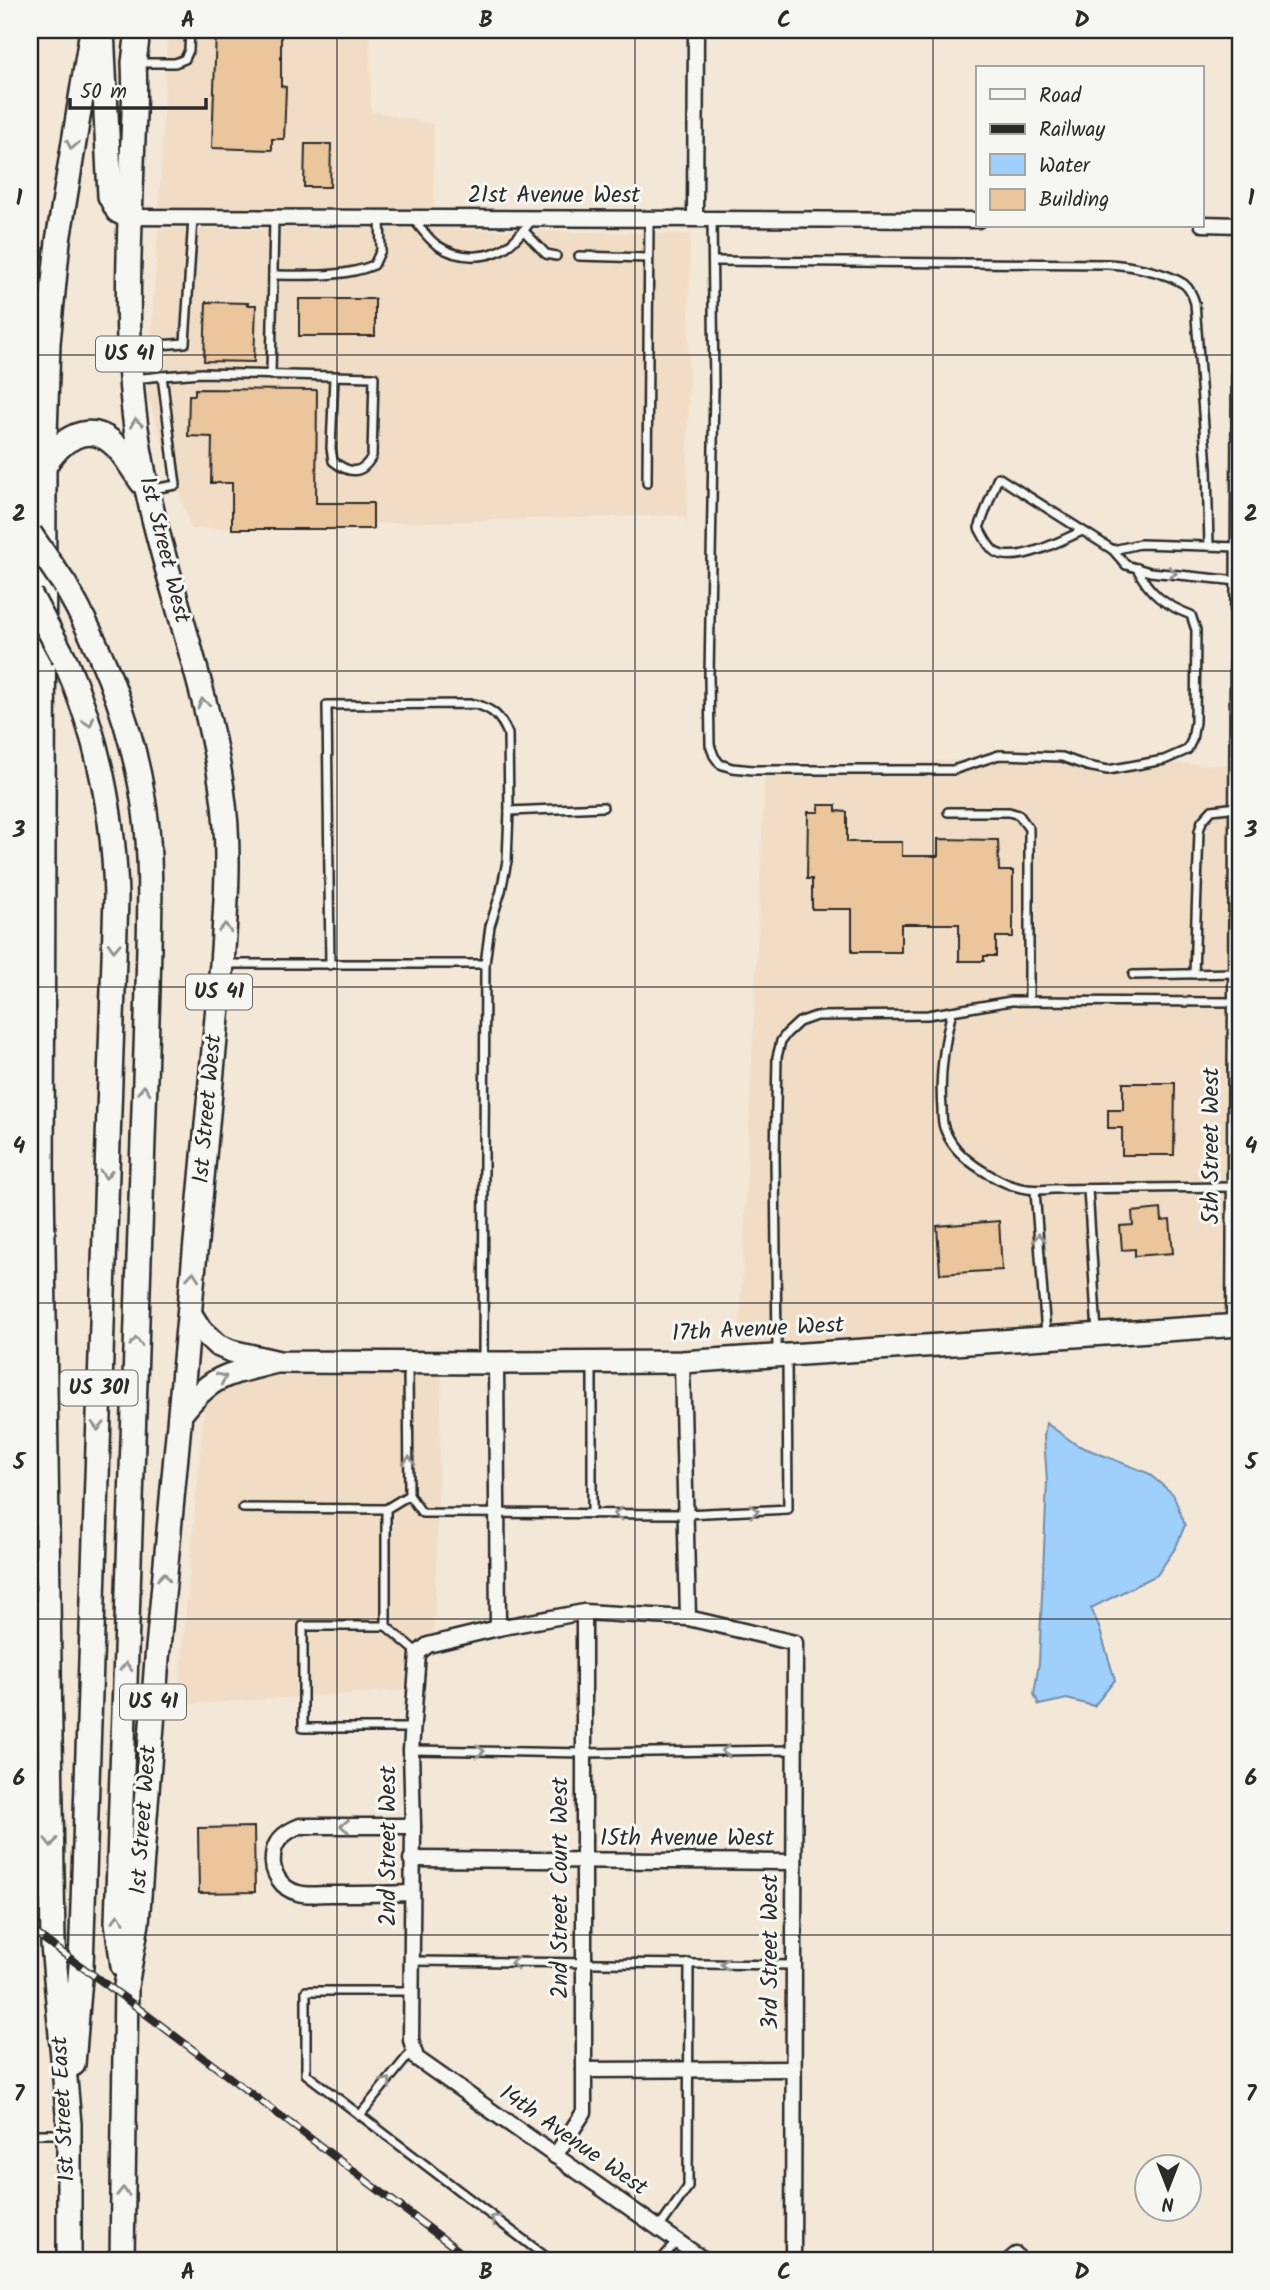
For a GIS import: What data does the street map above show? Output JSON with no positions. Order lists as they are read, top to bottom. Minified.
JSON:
{"streets":{"main road":["US 41","1st Street West","US 301","1st Street East"],"street":["21st Avenue West","5th Street West","17th Avenue West","15th Avenue West","2nd Street West","2nd Street Court West","3rd Street West","14th Avenue West"]},"crossings":[["21st Avenue West","1st Street West"],["1st Street West","17th Avenue West"],["5th Street West","17th Avenue West"],["US 301","1st Street East"],["15th Avenue West","2nd Street West"],["15th Avenue West","2nd Street Court West"],["15th Avenue West","3rd Street West"],["2nd Street West","14th Avenue West"],["2nd Street Court West","14th Avenue West"]],"legend":["Road","Railway","Water","Building"],"scale_bar":"50 m","north":"bottom","grid":{"columns":["A","B","C","D"],"rows":["1","2","3","4","5","6","7"]}}
